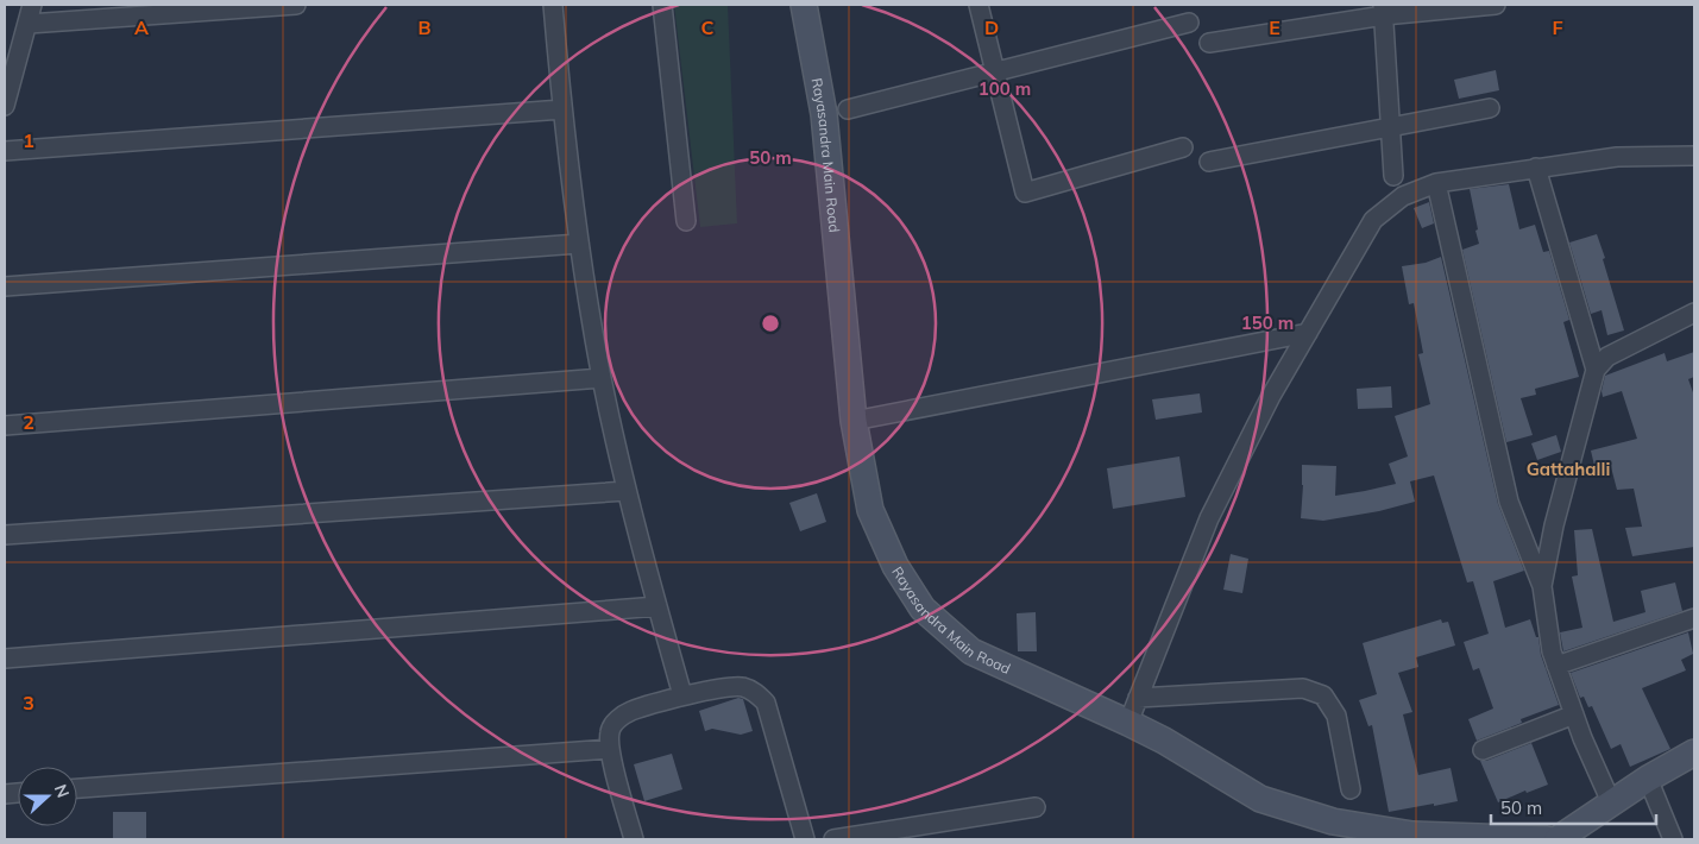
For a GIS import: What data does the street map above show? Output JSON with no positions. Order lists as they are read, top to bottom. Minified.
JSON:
{"streets":{"street":["Rayasandra Main Road"]},"districts":["Gattahalli"],"scale_bar":"50 m","north":"right","grid":{"columns":["A","B","C","D","E","F"],"rows":["1","2","3"]},"rings":["100 m","50 m","150 m"]}
